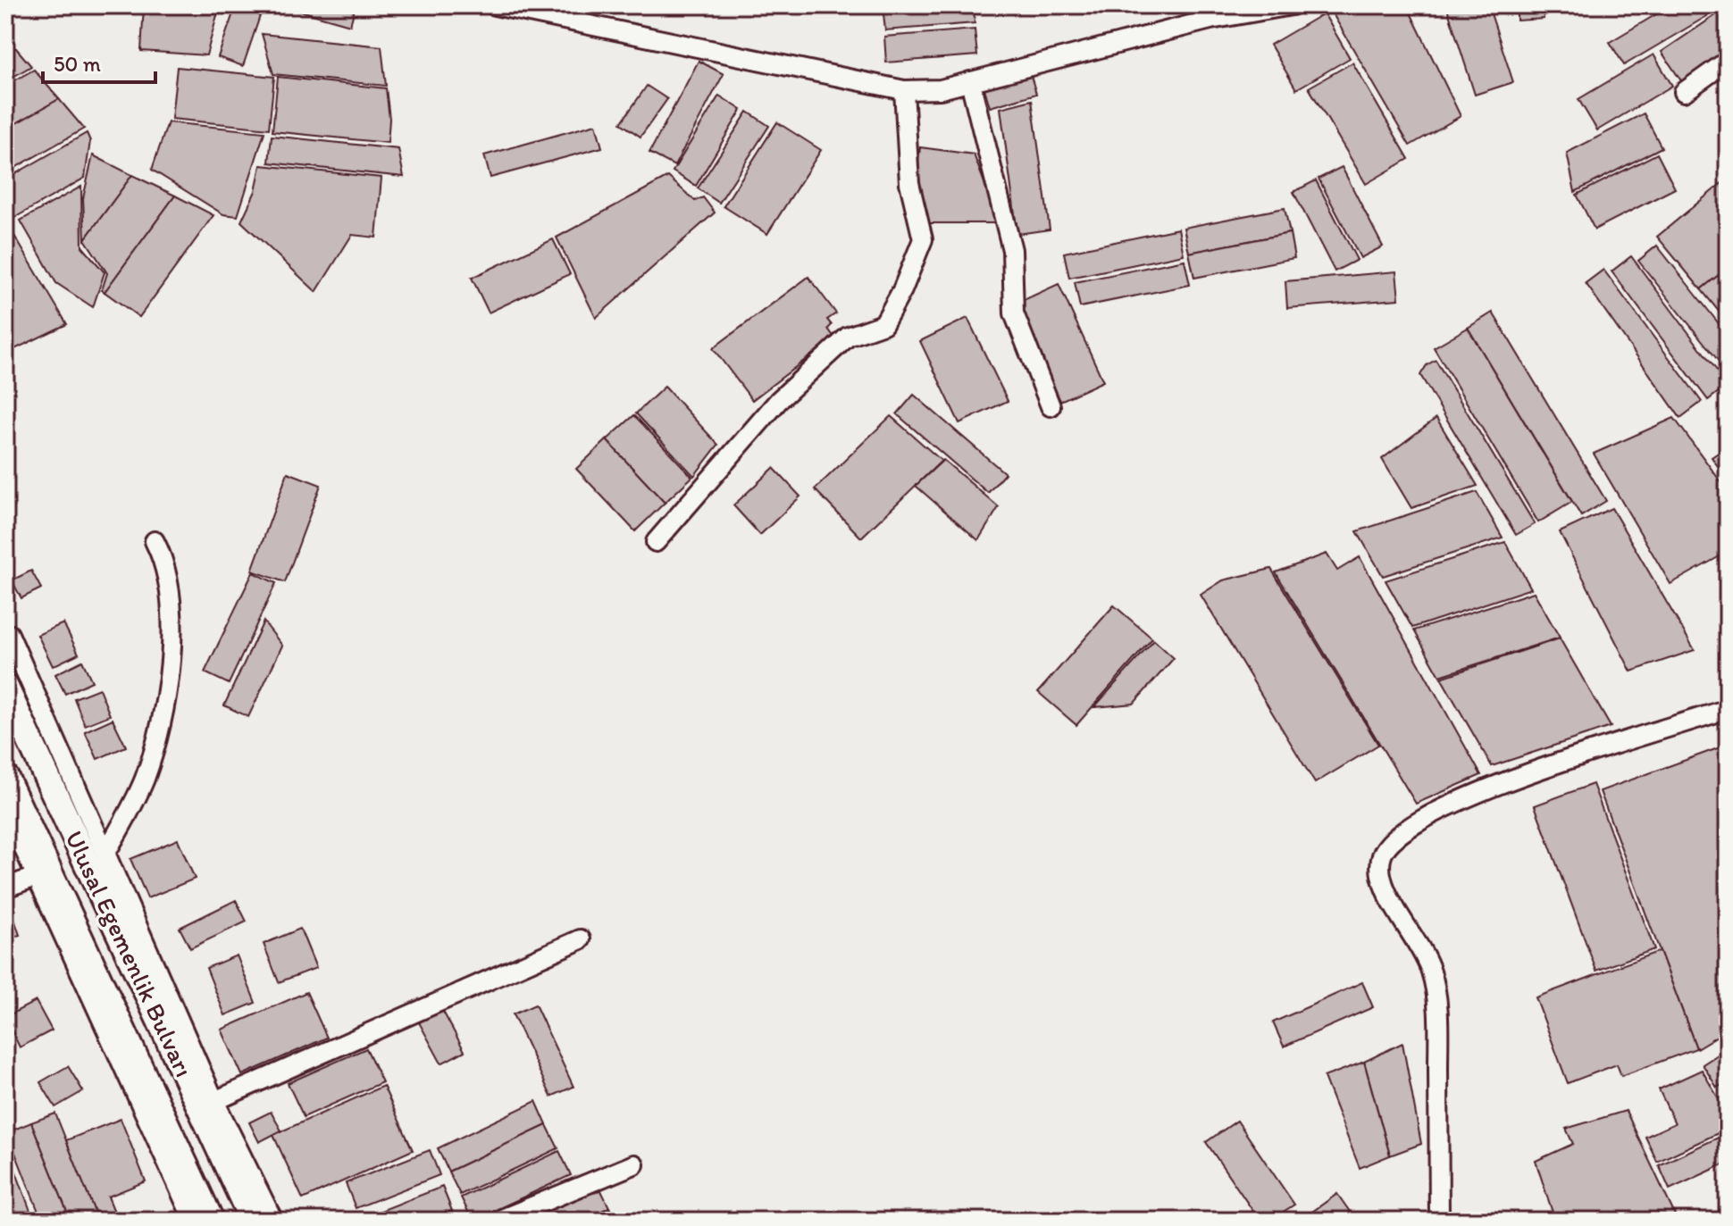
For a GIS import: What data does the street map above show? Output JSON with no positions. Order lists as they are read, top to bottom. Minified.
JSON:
{"streets":{"highway":["Ulusal Egemenlik Bulvarı"]},"scale_bar":"50 m"}
